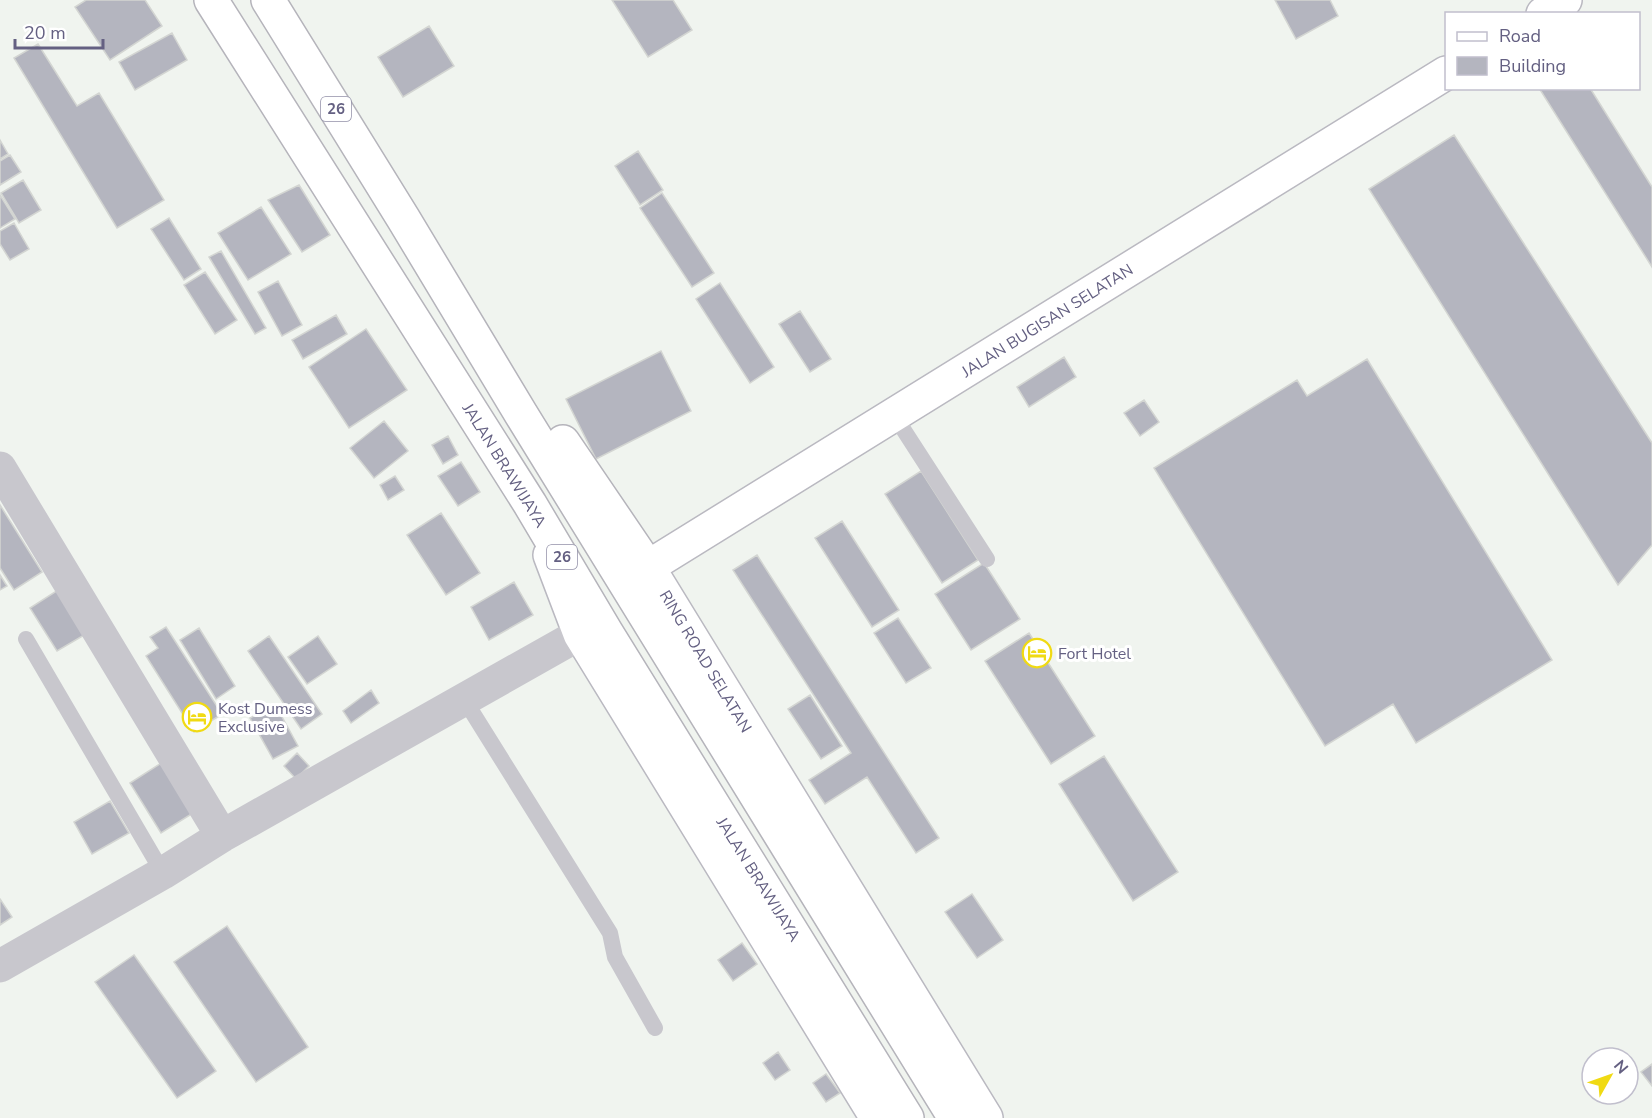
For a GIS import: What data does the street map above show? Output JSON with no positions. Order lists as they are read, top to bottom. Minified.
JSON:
{"streets":{"main road":["26","JALAN BUGISAN SELATAN","JALAN BRAWIJAYA","RING ROAD SELATAN"]},"crossings":[["26","RING ROAD SELATAN"],["JALAN BUGISAN SELATAN","RING ROAD SELATAN"]],"places":{"hotel":["Fort Hotel","Kost Dumess Exclusive"]},"legend":["Road","Building"],"scale_bar":"20 m","north":"top right"}
